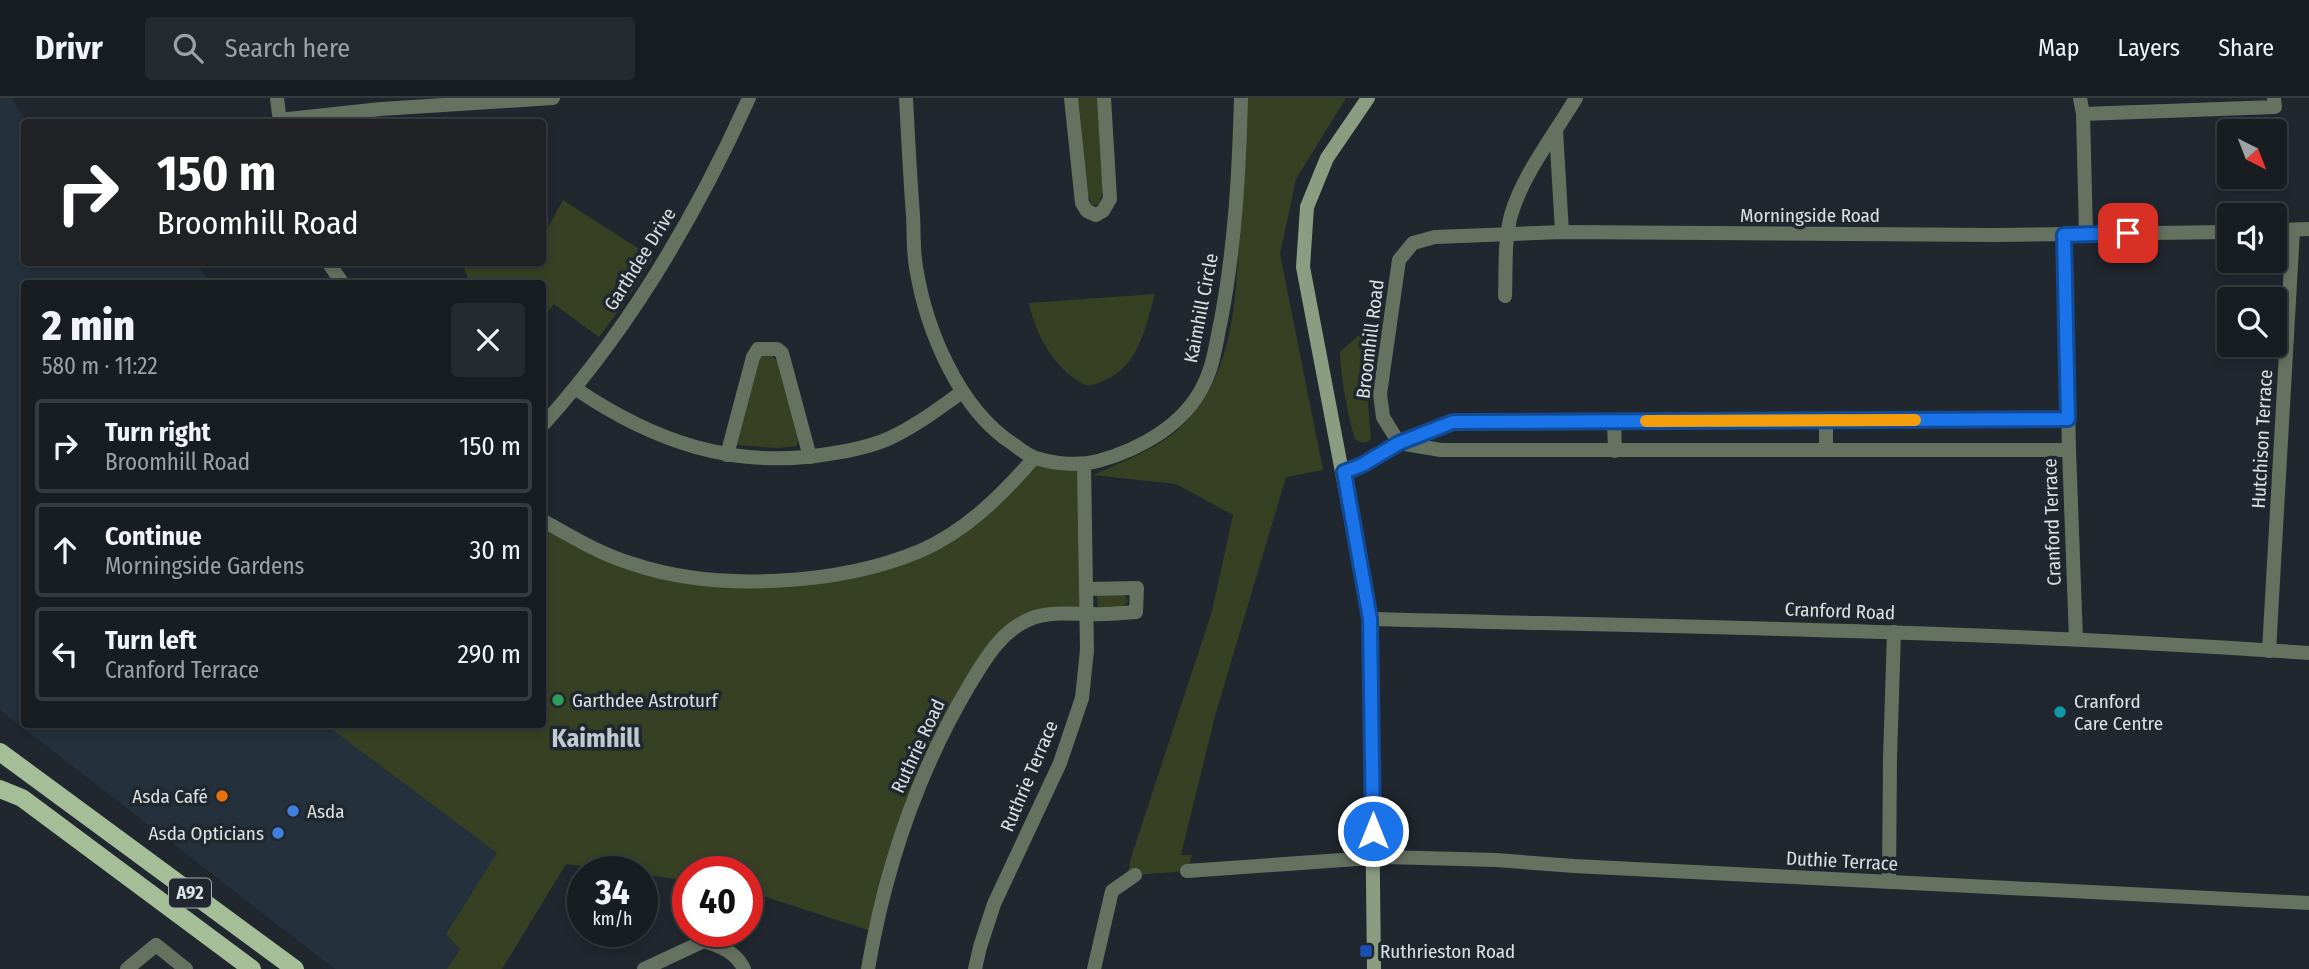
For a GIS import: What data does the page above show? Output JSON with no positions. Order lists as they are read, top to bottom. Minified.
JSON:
{"streets":{"main road":["A92"],"street":["Morningside Road","Garthdee Drive","Kaimhill Circle","Broomhill Road","Hutchison Terrace","Cranford Terrace","Cranford Road","Ruthrie Road","Ruthrie Terrace","Duthie Terrace"]},"crossings":[["Morningside Road","Broomhill Road"],["Morningside Road","Cranford Terrace"],["Kaimhill Circle","Ruthrie Terrace"],["Hutchison Terrace","Cranford Road"],["Cranford Terrace","Cranford Road"],["Ruthrie Road","Ruthrie Terrace"]],"districts":["Kaimhill"],"places":{"other":["Garthdee Astroturf","Cranford Care Centre","Asda Café","Asda","Asda Opticians"],"transit":["Ruthrieston Road"]},"north":"bottom right","page":{"header":"Drivr","search":"Search here","nav":["Map","Layers","Share"],"turn":["150 m","Broomhill Road"],"heading":["2 min","580 m · 11:22"],"list":[{"name":"Turn right","note":"Broomhill Road","value":"150 m"},{"name":"Continue","note":"Morningside Gardens","value":"30 m"},{"name":"Turn left","note":"Cranford Terrace","value":"290 m"}],"speed":"34 km/h","limit":"40"}}
